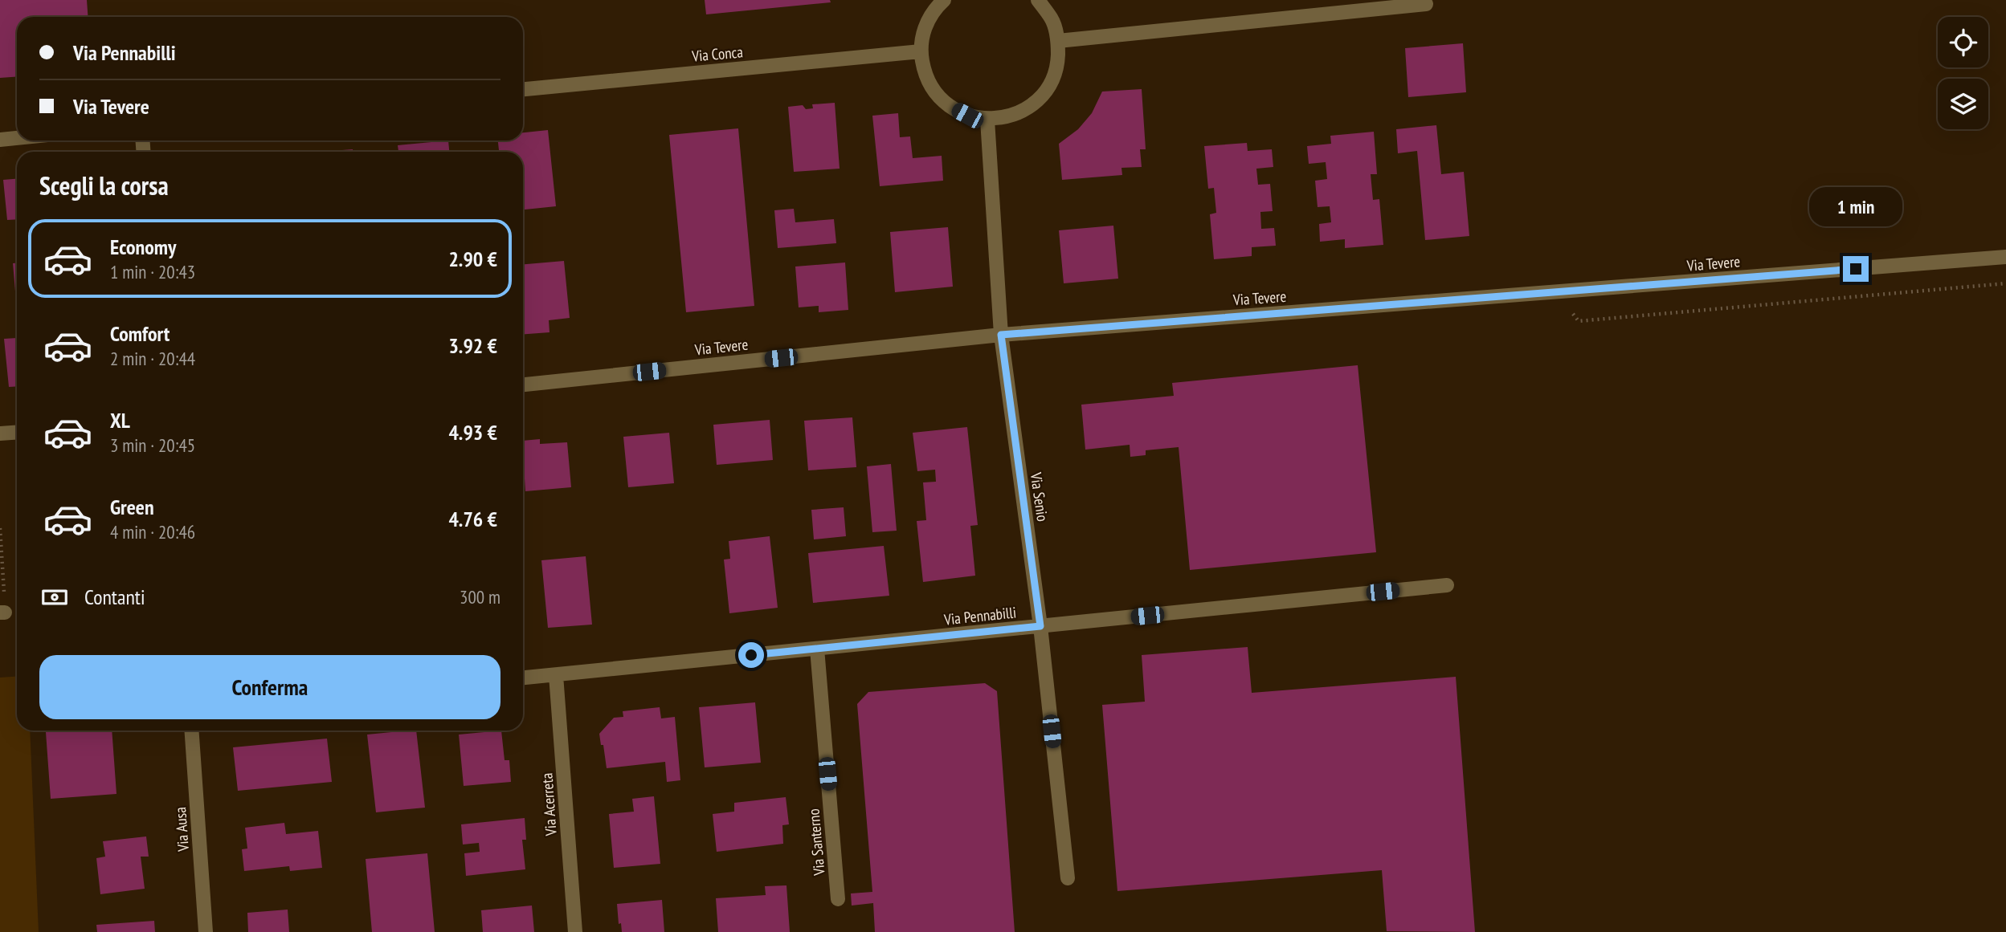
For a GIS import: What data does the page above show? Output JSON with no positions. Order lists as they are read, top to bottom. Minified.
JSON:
{"streets":{"street":["Via Conca","Via Tevere","Via Senio","Via Pennabilli","Via Acerreta","Via Ausa","Via Santerno"]},"crossings":[["Via Tevere","Via Senio"],["Via Senio","Via Pennabilli"],["Via Pennabilli","Via Acerreta"],["Via Pennabilli","Via Santerno"]],"page":{"banner":["Via Pennabilli","Via Tevere"],"heading":"Scegli la corsa","bubble":"1 min","list":[{"name":"Economy","note":"1 min · 20:43","value":"2.90 €"},{"name":"Comfort","note":"2 min · 20:44","value":"3.92 €"},{"name":"XL","note":"3 min · 20:45","value":"4.93 €"},{"name":"Green","note":"4 min · 20:46","value":"4.76 €"}],"pay":["Contanti","300 m"],"buttons":"Conferma"}}
